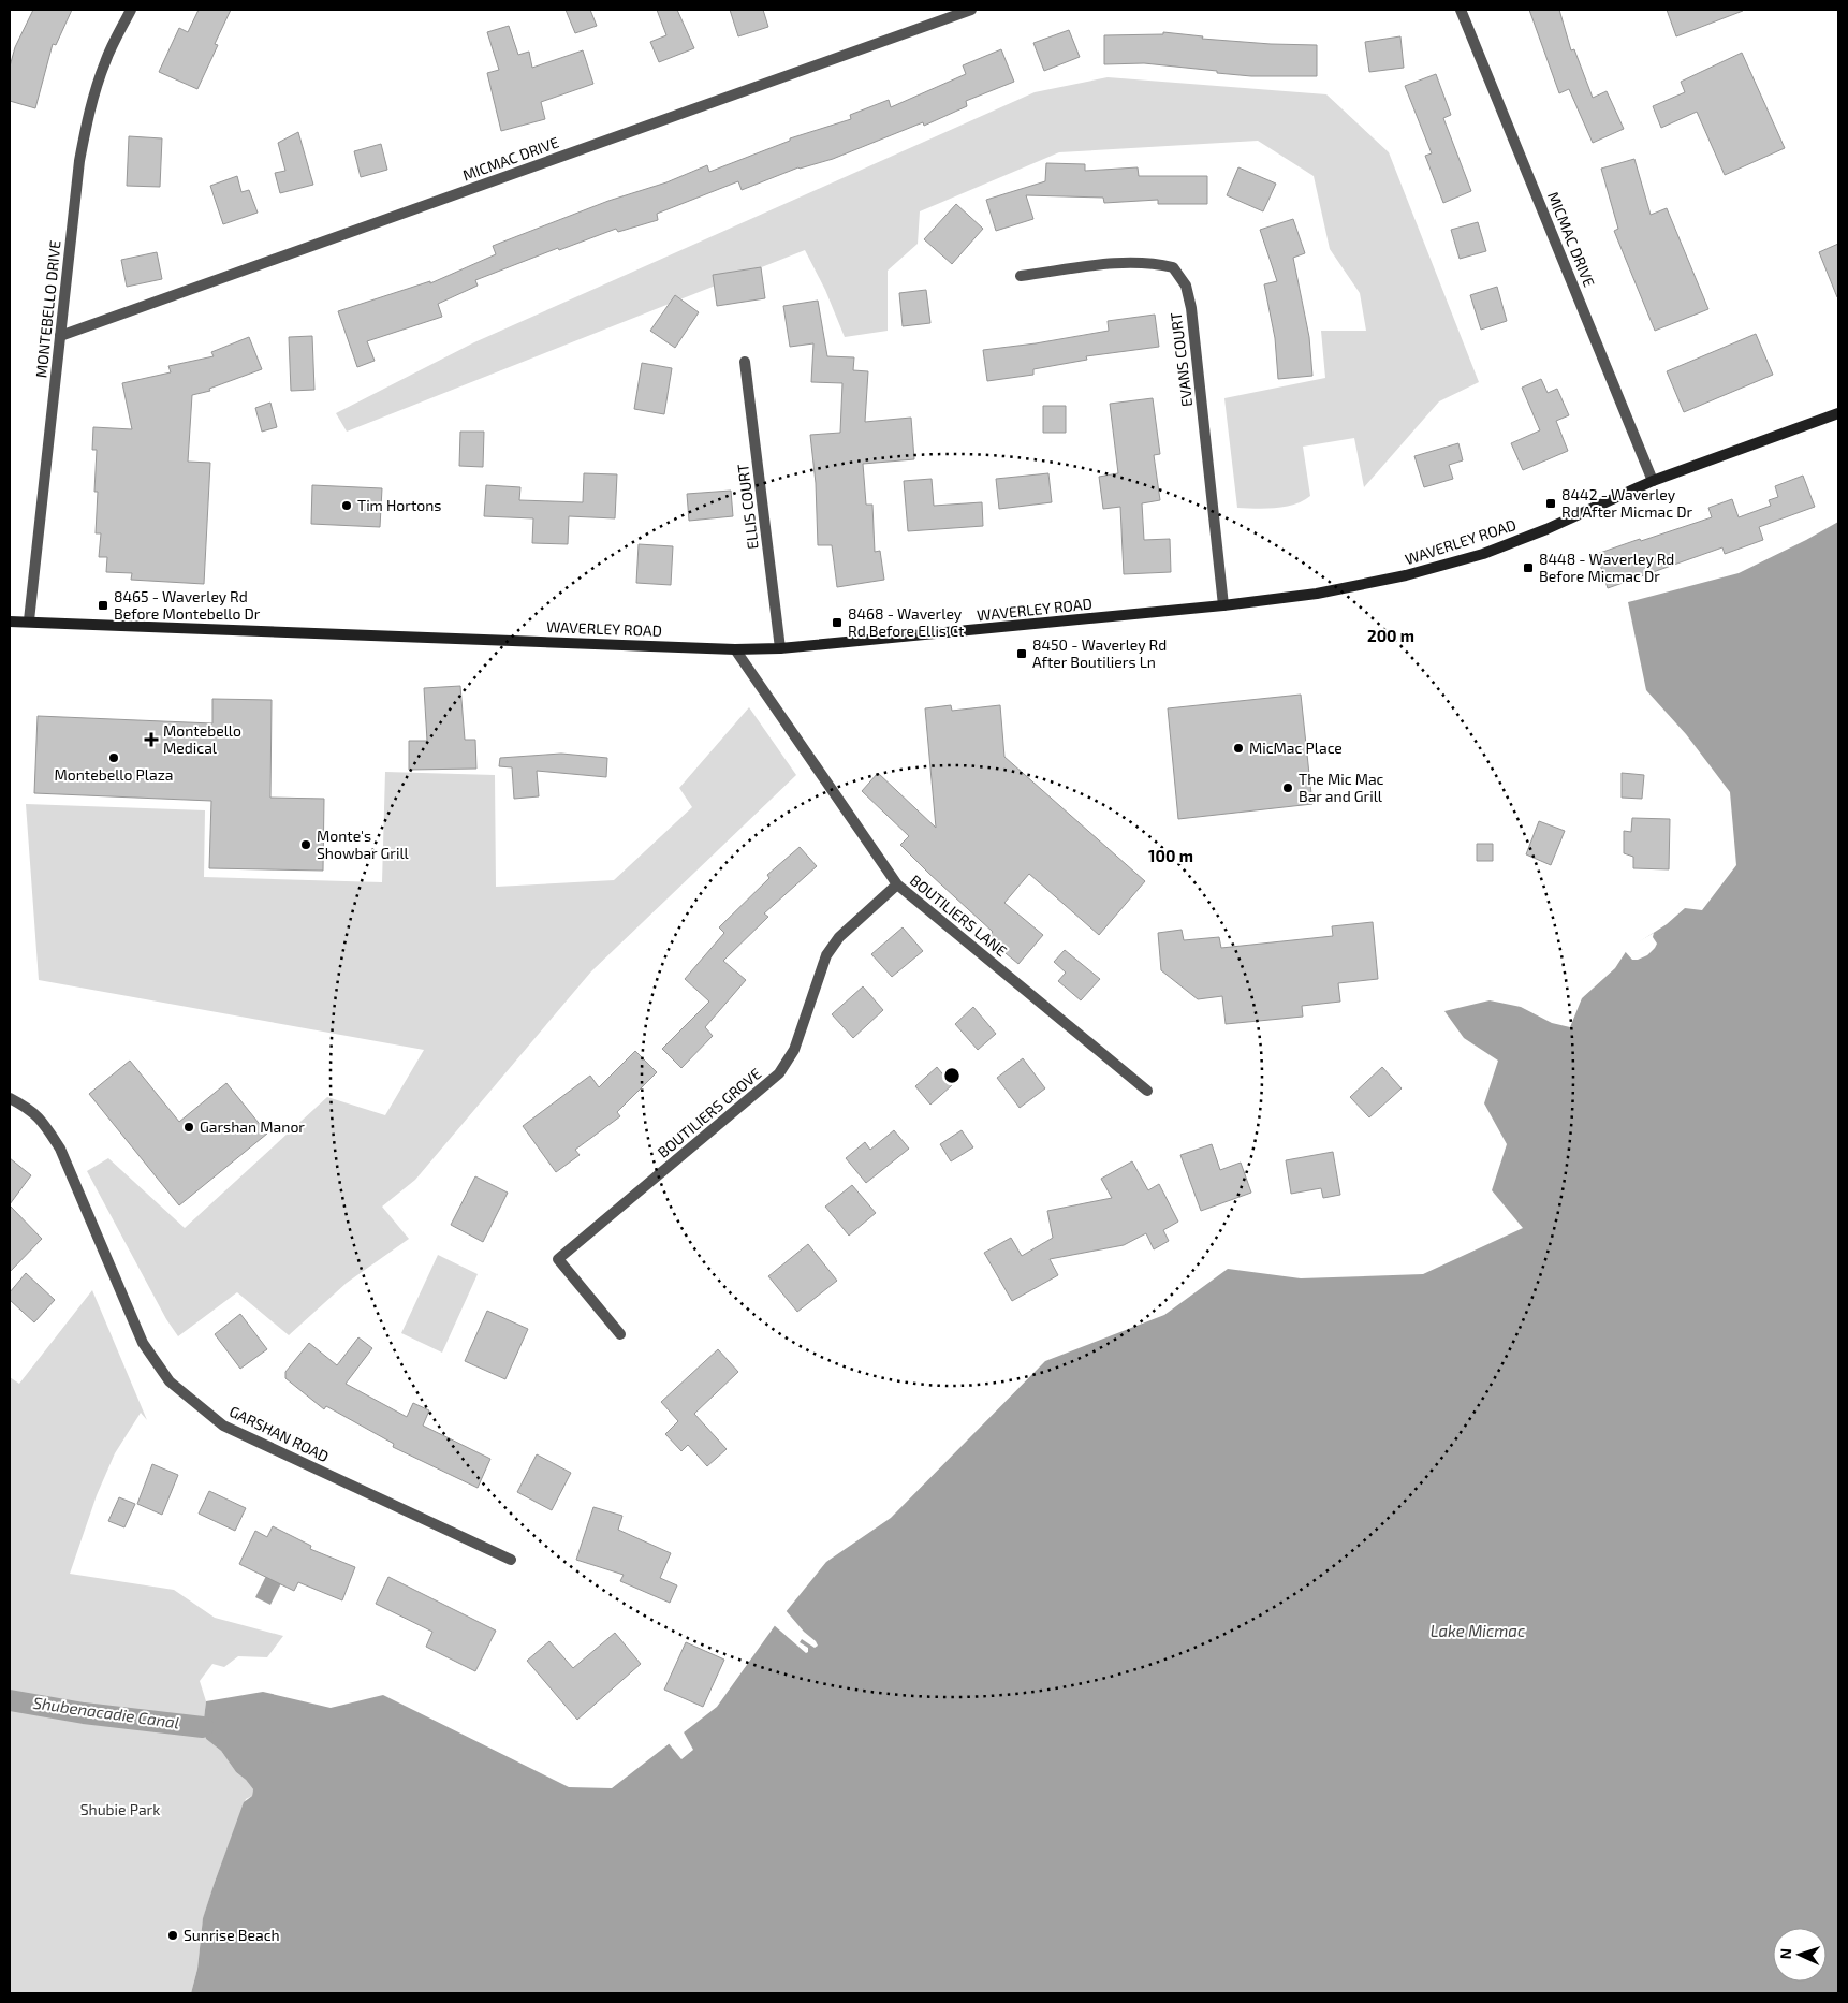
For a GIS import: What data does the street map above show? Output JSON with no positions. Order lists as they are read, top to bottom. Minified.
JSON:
{"streets":{"main road":["WAVERLEY ROAD"],"street":["MICMAC DRIVE","MONTEBELLO DRIVE","EVANS COURT","ELLIS COURT","BOUTILIERS LANE","BOUTILIERS GROVE","GARSHAN ROAD"]},"crossings":[["MICMAC DRIVE","MONTEBELLO DRIVE"],["MICMAC DRIVE","WAVERLEY ROAD"],["MONTEBELLO DRIVE","WAVERLEY ROAD"],["EVANS COURT","WAVERLEY ROAD"],["ELLIS COURT","WAVERLEY ROAD"],["WAVERLEY ROAD","BOUTILIERS LANE"],["BOUTILIERS LANE","BOUTILIERS GROVE"]],"water":["Lake Micmac","Shubenacadie Canal"],"parks":["Shubie Park"],"places":{"transit":["8442 - Waverley Rd After Micmac Dr","8448 - Waverley Rd Before Micmac Dr","8465 - Waverley Rd Before Montebello Dr","8468 - Waverley Rd Before Ellis Ct","8450 - Waverley Rd After Boutiliers Ln"],"other":["Tim Hortons","MicMac Place","Montebello Plaza","The Mic Mac Bar and Grill","Monte's Showbar Grill","Garshan Manor","Sunrise Beach"],"health":["Montebello Medical"]},"north":"left","rings":["200 m","100 m"]}
